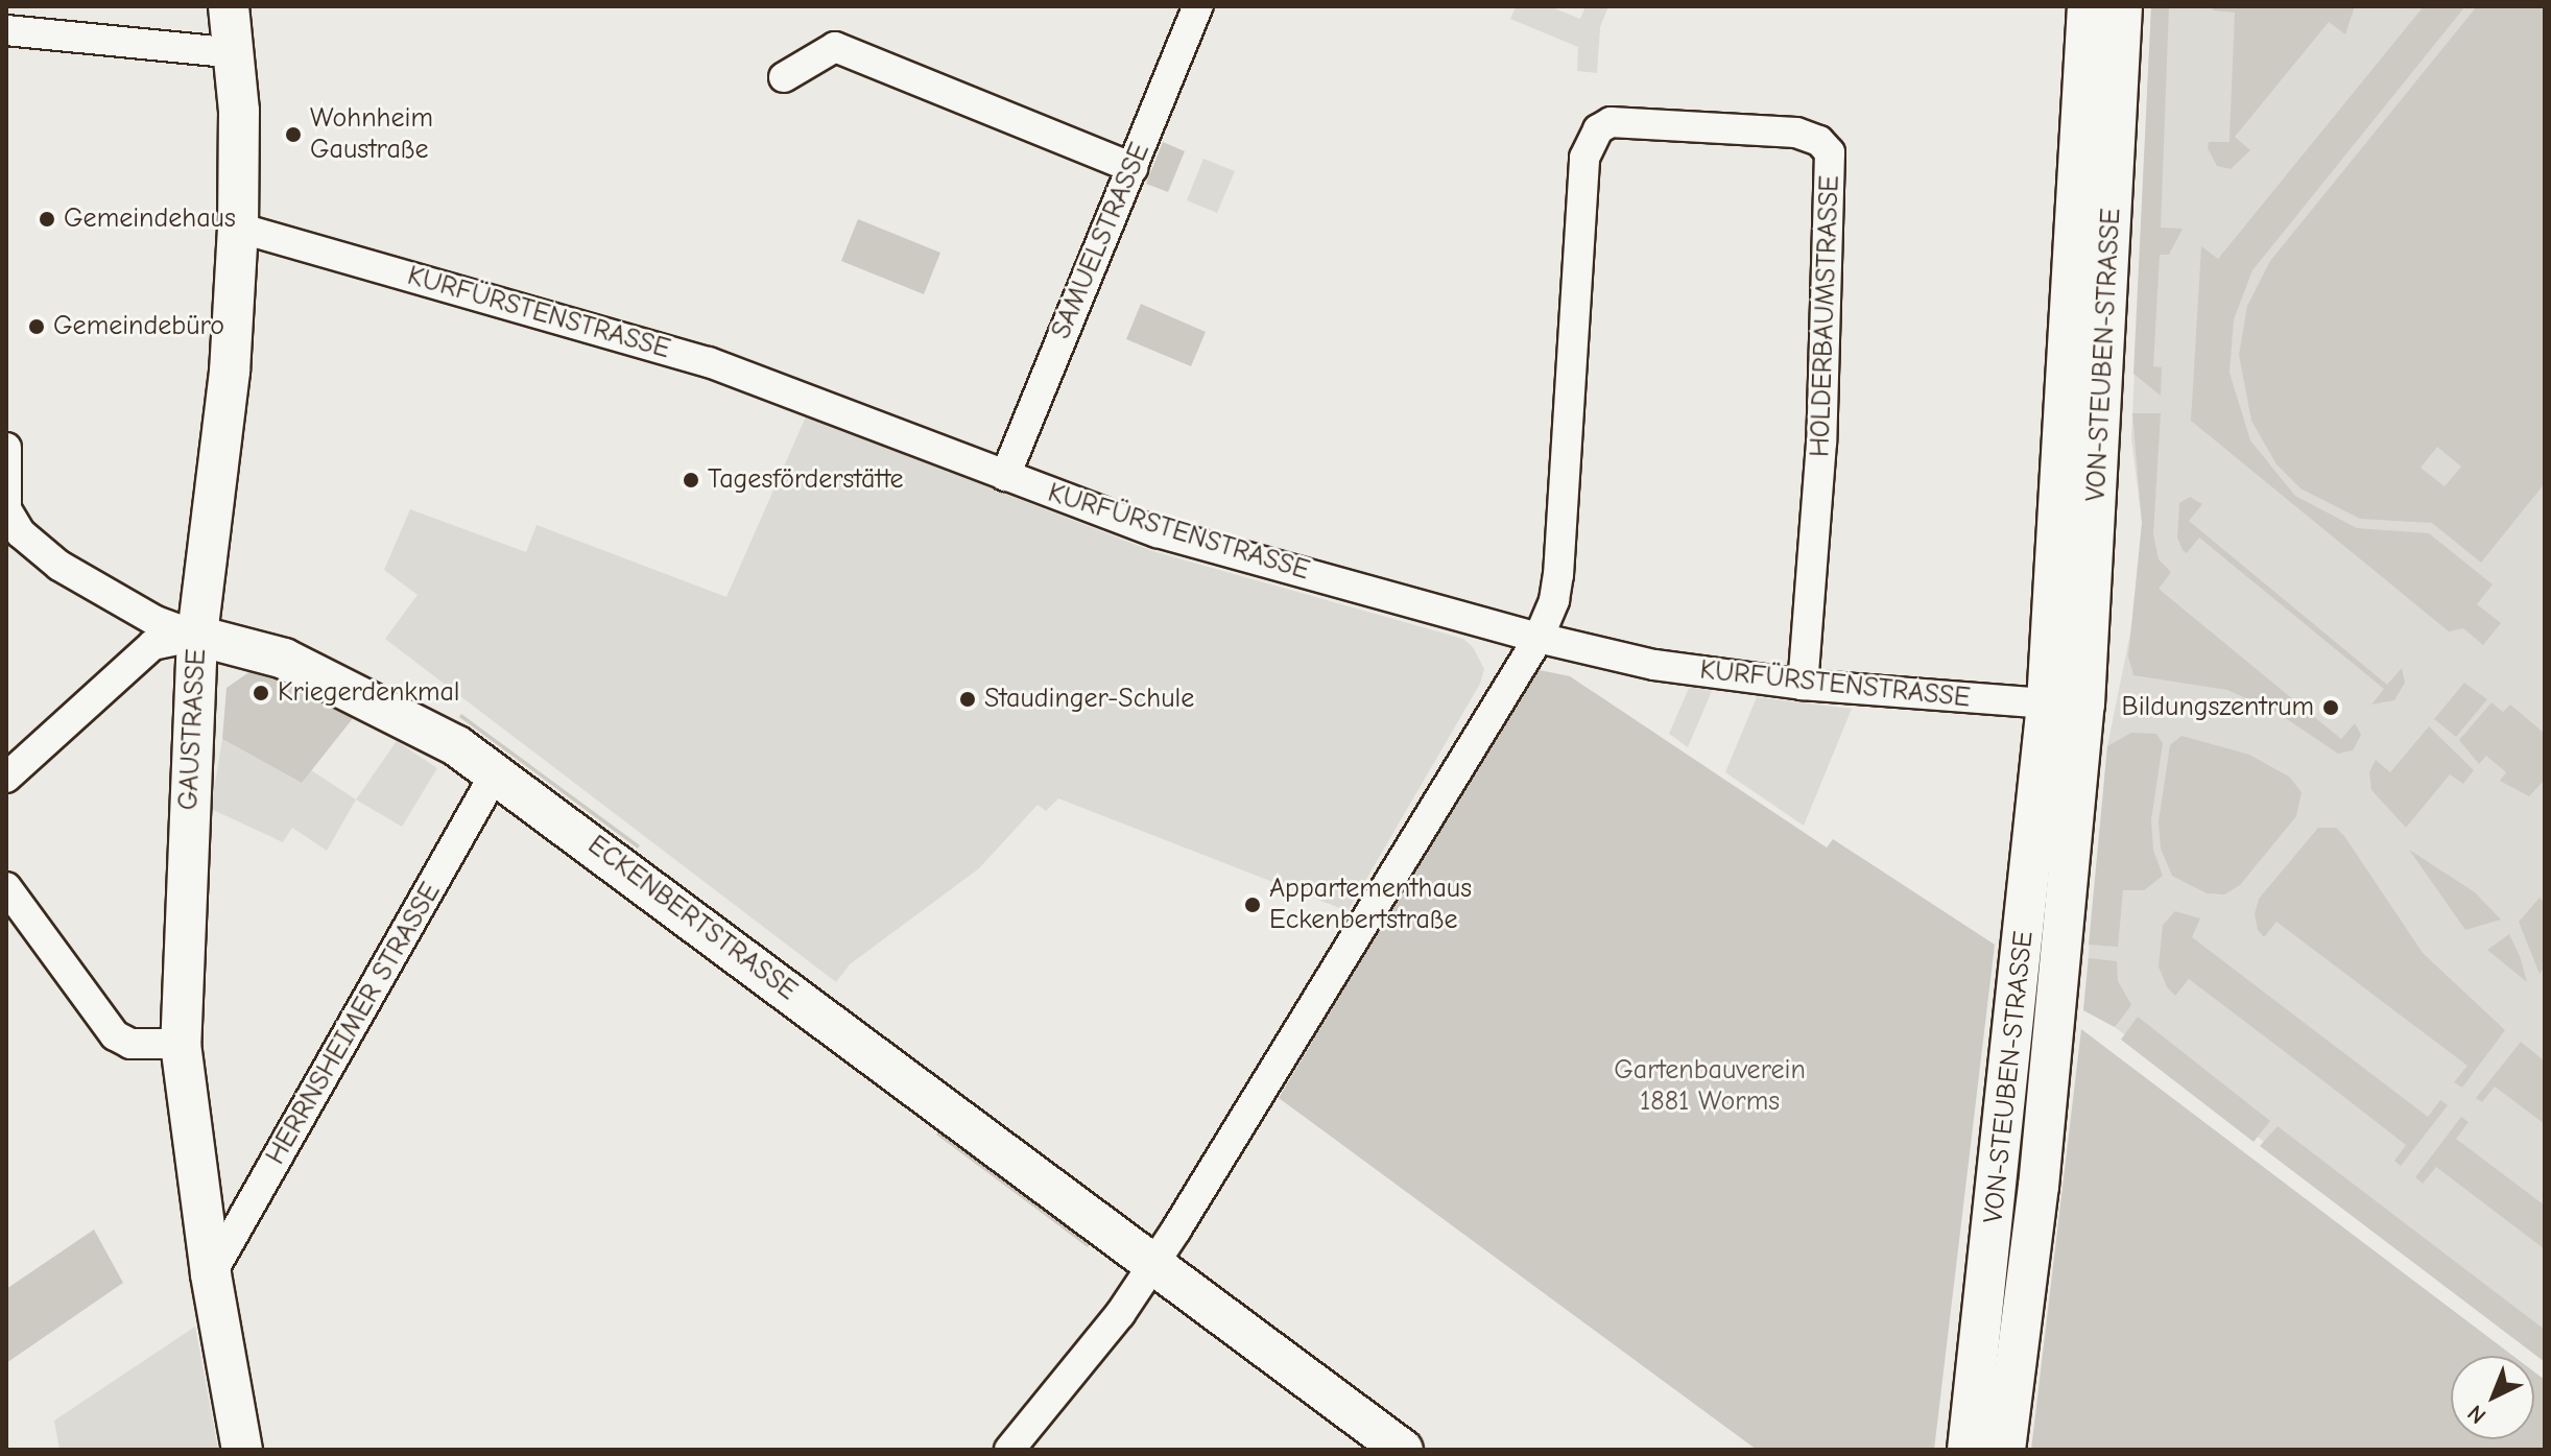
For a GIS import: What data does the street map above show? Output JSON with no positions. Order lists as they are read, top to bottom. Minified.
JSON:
{"streets":{"street":["SAMUELSTRASSE","KURFÜRSTENSTRASSE","HOLDERBAUMSTRASSE","VON-STEUBEN-STRASSE","GAUSTRASSE","ECKENBERTSTRASSE","HERRNSHEIMER STRASSE"]},"crossings":[["SAMUELSTRASSE","KURFÜRSTENSTRASSE"],["KURFÜRSTENSTRASSE","HOLDERBAUMSTRASSE"],["KURFÜRSTENSTRASSE","VON-STEUBEN-STRASSE"],["KURFÜRSTENSTRASSE","GAUSTRASSE"],["GAUSTRASSE","ECKENBERTSTRASSE"],["GAUSTRASSE","HERRNSHEIMER STRASSE"],["ECKENBERTSTRASSE","HERRNSHEIMER STRASSE"]],"parks":["Gartenbauverein 1881 Worms"],"places":["Wohnheim Gaustraße","Gemeindehaus","Gemeindebüro","Tagesförderstätte","Kriegerdenkmal","Staudinger-Schule","Bildungszentrum","Appartementhaus Eckenbertstraße"],"north":"bottom left"}
